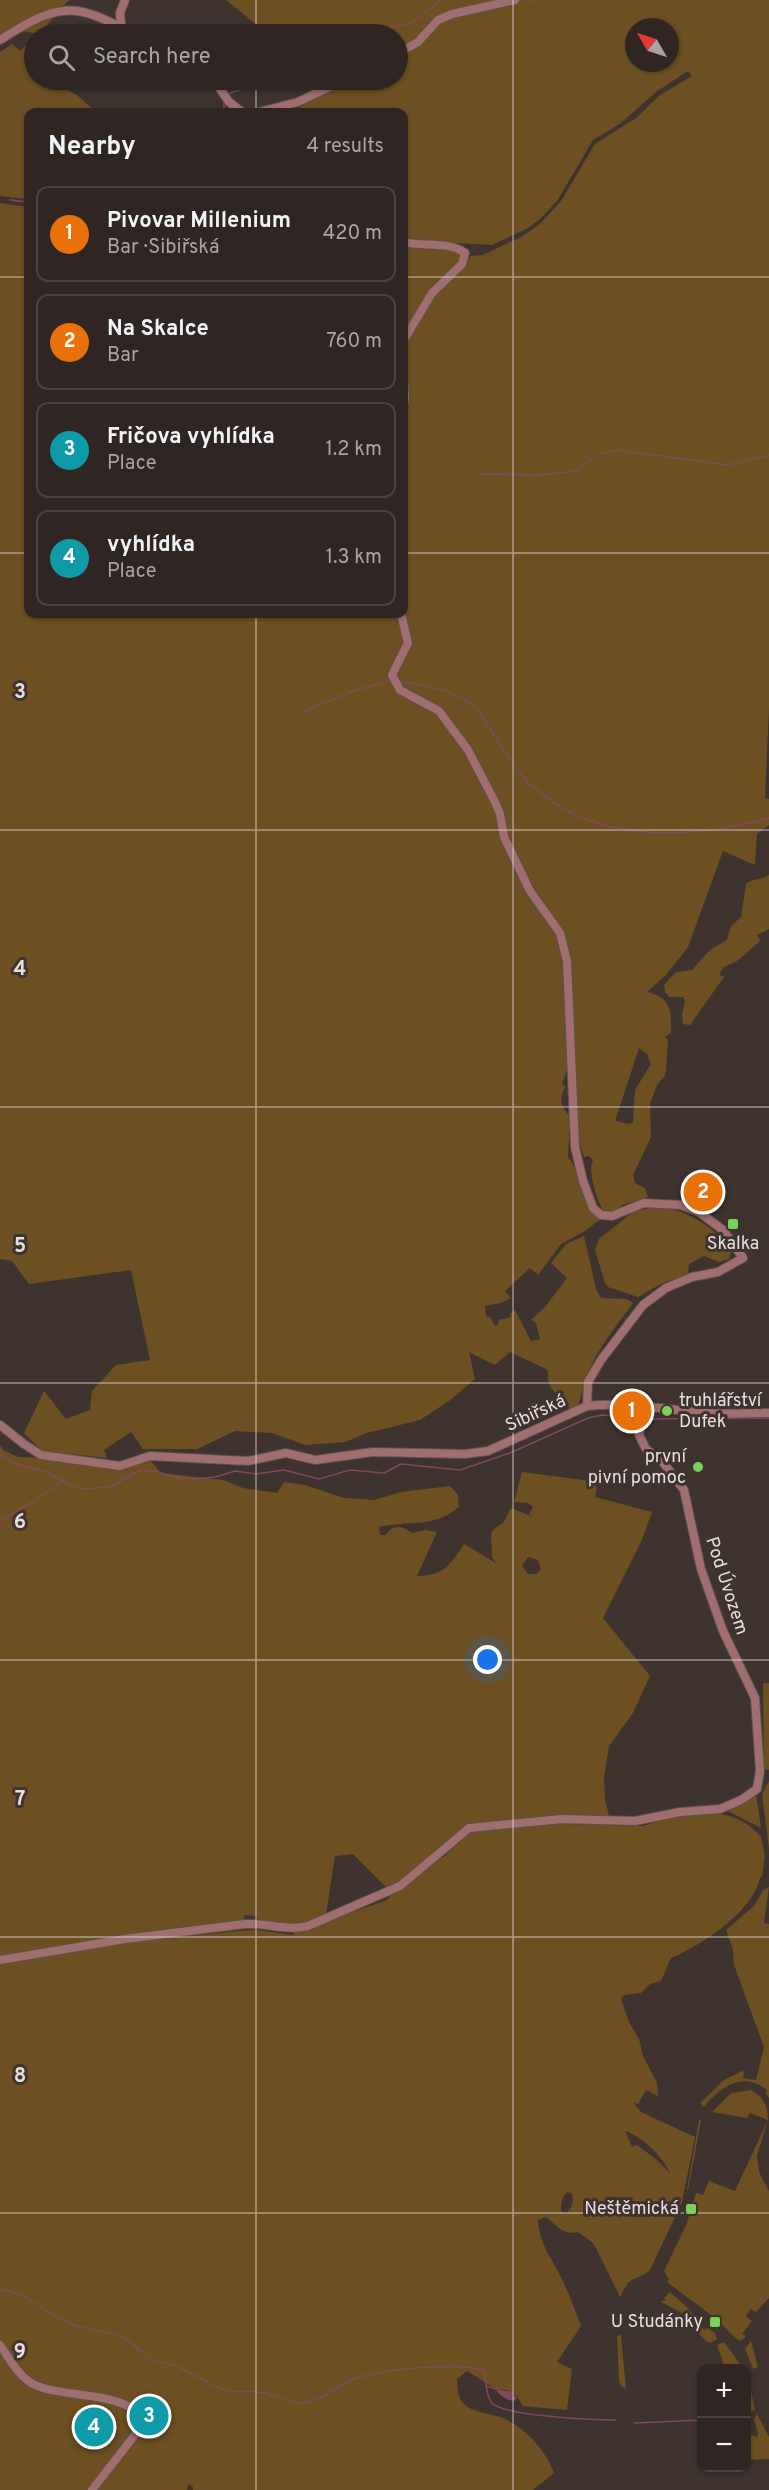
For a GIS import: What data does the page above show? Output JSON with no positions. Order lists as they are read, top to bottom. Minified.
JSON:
{"streets":{"street":["Sibiřská","Pod Úvozem"]},"crossings":[["Sibiřská","Pod Úvozem"]],"places":{"transit":["Skalka","Neštěmická","U Studánky"],"other":["truhlářství Dufek","první pivní pomoc"]},"north":"top left","page":{"search":"Search here","heading":["Nearby","4 results"],"list":[{"mark":"1","name":"Pivovar Millenium","note":"Bar · Sibiřská","value":"420 m"},{"mark":"2","name":"Na Skalce","note":"Bar","value":"760 m"},{"mark":"3","name":"Fričova vyhlídka","note":"Place","value":"1.2 km"},{"mark":"4","name":"vyhlídka","note":"Place","value":"1.3 km"}],"pins":["2","1","3","4"],"map_buttons":["+","−"]},"grid":{"rows":["3","4","5","6","7","8","9"]}}
